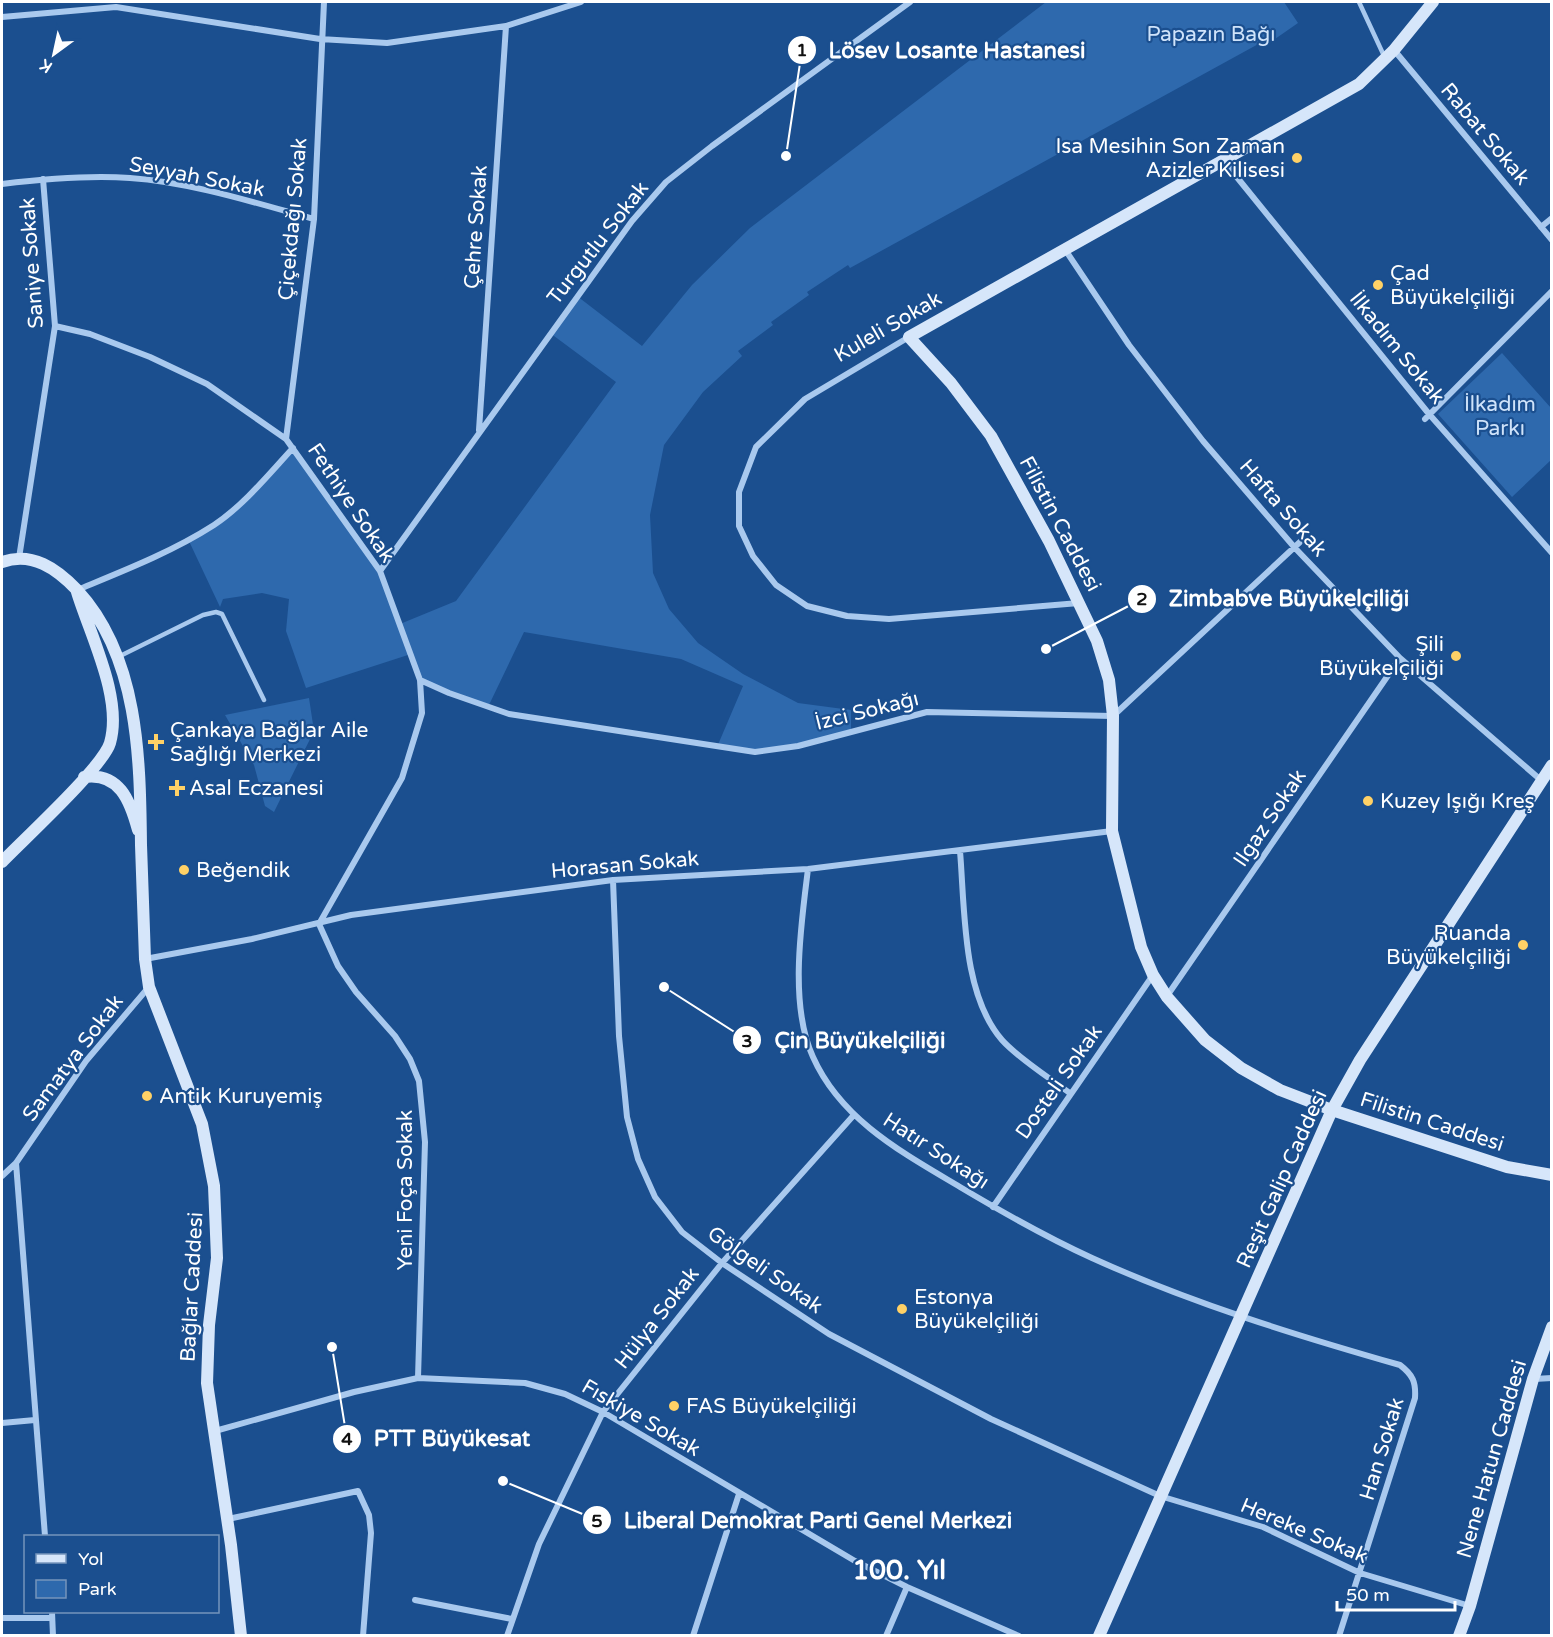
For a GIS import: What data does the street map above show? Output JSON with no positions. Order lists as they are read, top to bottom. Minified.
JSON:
{"streets":{"main road":["Kuleli Sokak","Filistin Caddesi","Reşit Galip Caddesi","Bağlar Caddesi","Nene Hatun Caddesi"],"street":["Rabat Sokak","Seyyah Sokak","Çiçekdağı Sokak","Çehre Sokak","Turgutlu Sokak","Saniye Sokak","İlkadım Sokak","Fethiye Sokak","Hafta Sokak","İzci Sokağı","Ilgaz Sokak","Horasan Sokak","Samatya Sokak","Dosteli Sokak","Hatır Sokağı","Yeni Foça Sokak","Gölgeli Sokak","Hülya Sokak","Fıskiye Sokak","Han Sokak","Hereke Sokak"]},"crossings":[["Rabat Sokak","Kuleli Sokak"],["Seyyah Sokak","Çiçekdağı Sokak"],["Seyyah Sokak","Saniye Sokak"],["Çiçekdağı Sokak","Fethiye Sokak"],["Çehre Sokak","Turgutlu Sokak"],["Turgutlu Sokak","Fethiye Sokak"],["Saniye Sokak","Fethiye Sokak"],["Saniye Sokak","Bağlar Caddesi"],["Kuleli Sokak","İlkadım Sokak"],["Kuleli Sokak","Hafta Sokak"],["Kuleli Sokak","Filistin Caddesi"],["Fethiye Sokak","İzci Sokağı"],["Fethiye Sokak","Horasan Sokak"],["Fethiye Sokak","Yeni Foça Sokak"],["Hafta Sokak","Ilgaz Sokak"],["Hafta Sokak","Reşit Galip Caddesi"],["Filistin Caddesi","İzci Sokağı"],["Filistin Caddesi","Ilgaz Sokak"],["Filistin Caddesi","Horasan Sokak"],["Filistin Caddesi","Dosteli Sokak"],["Filistin Caddesi","Reşit Galip Caddesi"],["Horasan Sokak","Hatır Sokağı"],["Horasan Sokak","Yeni Foça Sokak"],["Horasan Sokak","Gölgeli Sokak"],["Horasan Sokak","Bağlar Caddesi"],["Samatya Sokak","Bağlar Caddesi"],["Dosteli Sokak","Hatır Sokağı"],["Hatır Sokağı","Reşit Galip Caddesi"],["Hatır Sokağı","Hülya Sokak"],["Hatır Sokağı","Han Sokak"],["Reşit Galip Caddesi","Gölgeli Sokak"],["Reşit Galip Caddesi","Han Sokak"],["Reşit Galip Caddesi","Hereke Sokak"],["Yeni Foça Sokak","Fıskiye Sokak"],["Gölgeli Sokak","Hülya Sokak"],["Gölgeli Sokak","Hereke Sokak"],["Bağlar Caddesi","Fıskiye Sokak"],["Hülya Sokak","Fıskiye Sokak"],["Han Sokak","Hereke Sokak"],["Nene Hatun Caddesi","Hereke Sokak"]],"districts":["100. Yıl"],"parks":["Papazın Bağı","İlkadım Parkı"],"places":{"other":["Lösev Losante Hastanesi","Isa Mesihin Son Zaman Azizler Kilisesi","Çad Büyükelçiliği","Zimbabve Büyükelçiliği","Şili Büyükelçiliği","Kuzey Işığı Kreş","Beğendik","Ruanda Büyükelçiliği","Çin Büyükelçiliği","Antik Kuruyemiş","Estonya Büyükelçiliği","PTT Büyükesat","FAS Büyükelçiliği","Liberal Demokrat Parti Genel Merkezi"],"health":["Çankaya Bağlar Aile Sağlığı Merkezi","Asal Eczanesi"]},"legend":["Yol","Park"],"scale_bar":"50 m","north":"bottom left"}
